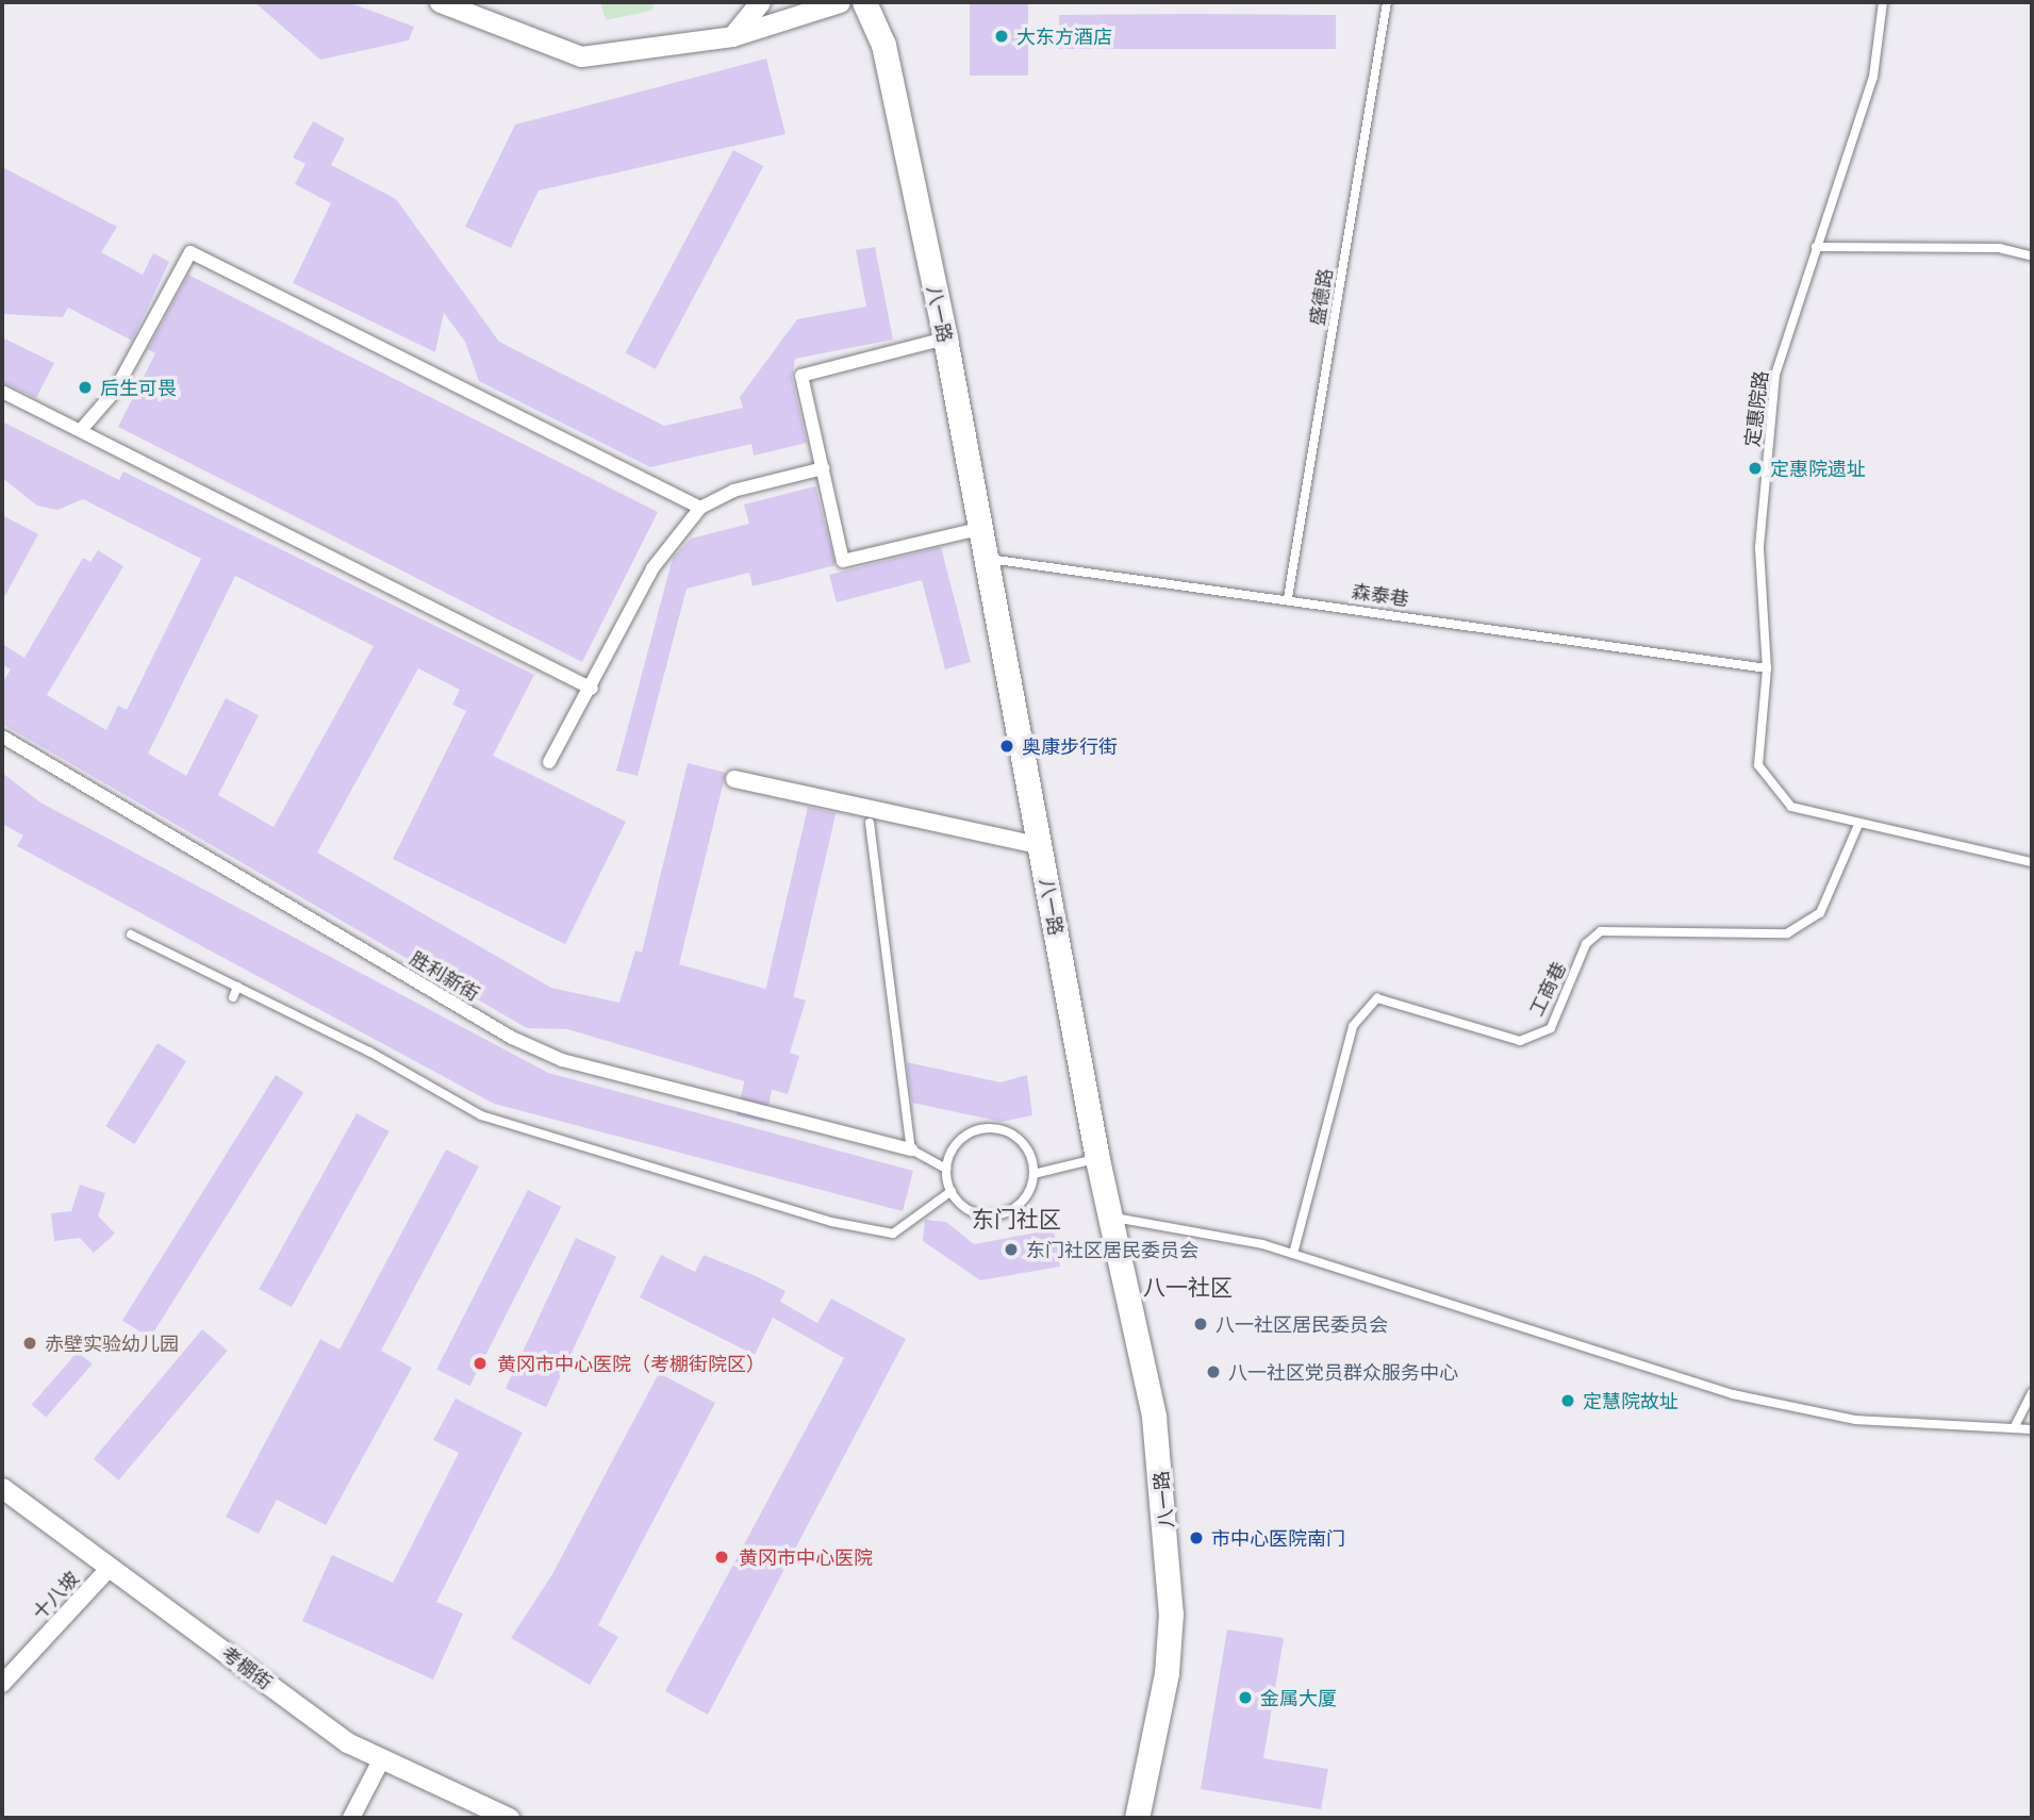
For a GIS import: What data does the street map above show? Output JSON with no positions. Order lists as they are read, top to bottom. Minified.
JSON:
{"streets":{"main road":["八一路"],"street":["胜利新街","十八坡","考棚街"],"lane":["盛德路","定惠院路","森泰巷","工商巷"]},"crossings":[["盛德路","森泰巷"],["八一路","森泰巷"],["定惠院路","森泰巷"],["定惠院路","工商巷"],["十八坡","考棚街"]],"districts":["东门社区","八一社区"],"places":["大东方酒店","后生可畏","定惠院遗址","奥康步行街","东门社区居民委员会","八一社区居民委员会","赤壁实验幼儿园","黄冈市中心医院（考棚街院区）","八一社区党员群众服务中心","定慧院故址","市中心医院南门","黄冈市中心医院","金属大厦"]}
